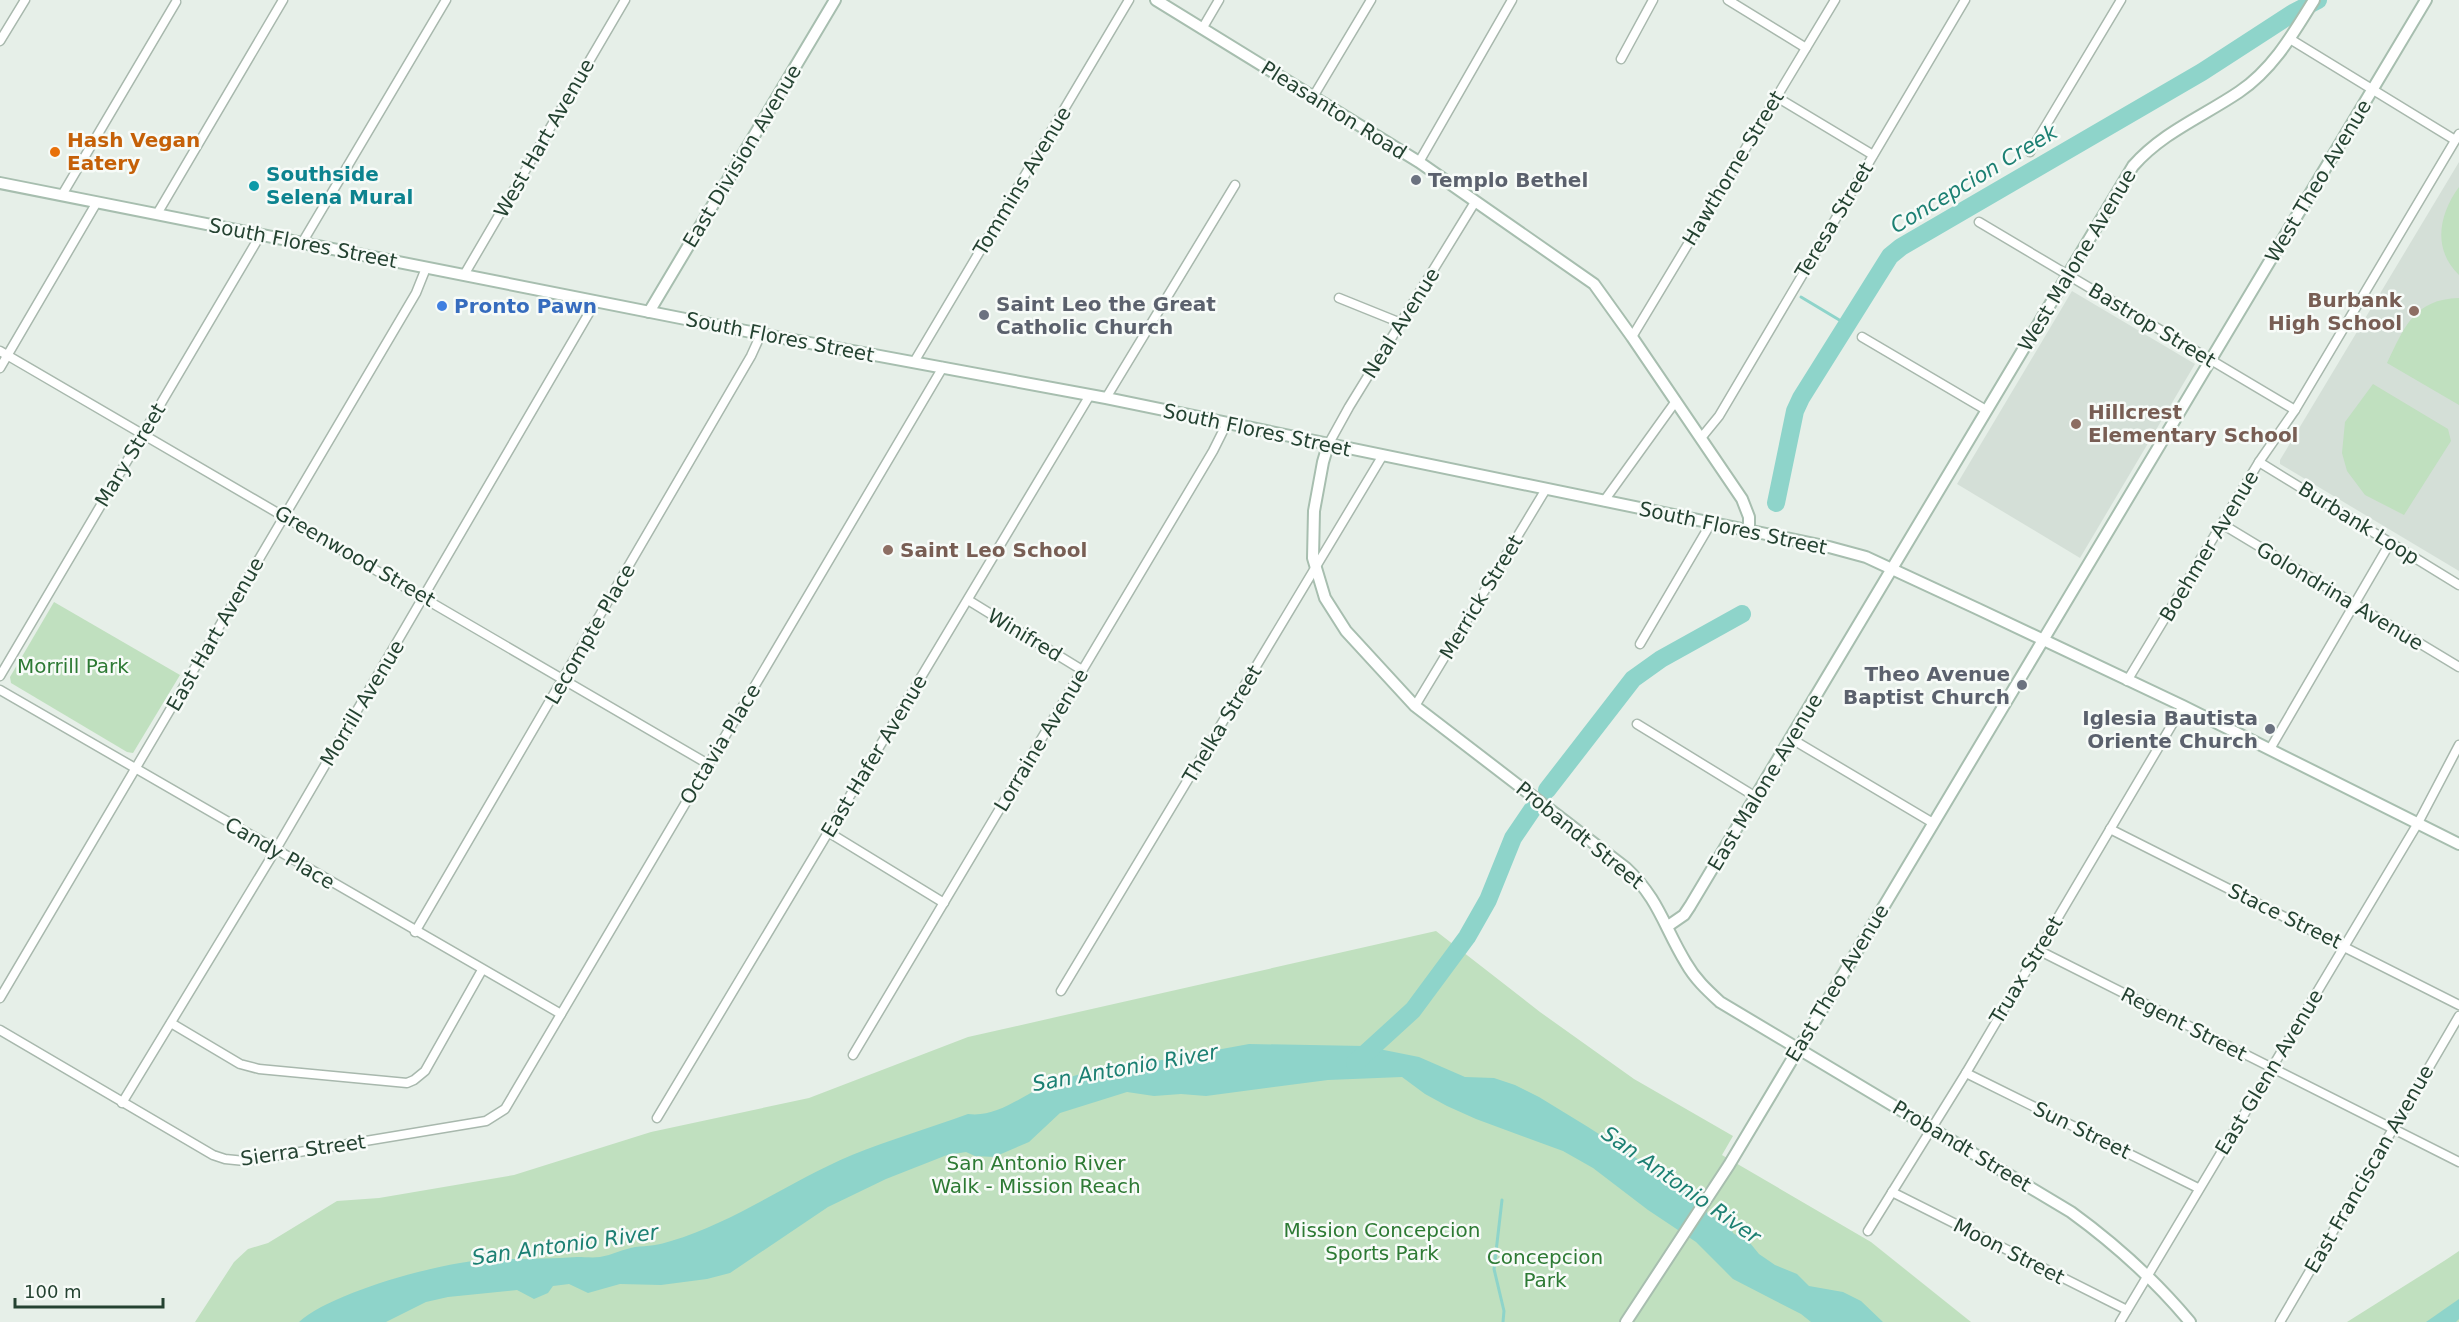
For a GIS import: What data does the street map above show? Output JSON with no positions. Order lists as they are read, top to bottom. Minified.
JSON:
{"streets":{"main road":["Pleasanton Road","East Division Avenue","West Theo Avenue","South Flores Street","West Malone Avenue","East Malone Avenue","Probandt Street","East Theo Avenue"],"street":["West Hart Avenue","Hawthorne Street","Tommins Avenue","Teresa Street","Neal Avenue","Bastrop Street","Mary Street","Burbank Loop","Boehmer Avenue","Greenwood Street","Golondrina Avenue","Merrick Street","East Hart Avenue","Lecompte Place","Winifred","Morrill Avenue","Thelka Street","Lorraine Avenue","Octavia Place","East Hafer Avenue","Candy Place","Stace Street","Truax Street","Regent Street","East Glenn Avenue","Sun Street","Sierra Street","East Franciscan Avenue","Moon Street"]},"crossings":[["Pleasanton Road","Hawthorne Street"],["Pleasanton Road","Teresa Street"],["Pleasanton Road","South Flores Street"],["Pleasanton Road","Neal Avenue"],["West Hart Avenue","South Flores Street"],["East Division Avenue","South Flores Street"],["Tommins Avenue","South Flores Street"],["West Theo Avenue","South Flores Street"],["West Theo Avenue","Bastrop Street"],["West Theo Avenue","East Theo Avenue"],["South Flores Street","West Malone Avenue"],["South Flores Street","Neal Avenue"],["South Flores Street","Mary Street"],["South Flores Street","Boehmer Avenue"],["South Flores Street","Merrick Street"],["South Flores Street","East Hart Avenue"],["South Flores Street","Lecompte Place"],["South Flores Street","Morrill Avenue"],["South Flores Street","Thelka Street"],["South Flores Street","Lorraine Avenue"],["South Flores Street","Octavia Place"],["South Flores Street","East Hafer Avenue"],["South Flores Street","East Malone Avenue"],["South Flores Street","Probandt Street"],["South Flores Street","Truax Street"],["South Flores Street","East Theo Avenue"],["South Flores Street","East Glenn Avenue"],["West Malone Avenue","Bastrop Street"],["West Malone Avenue","East Malone Avenue"],["Neal Avenue","Probandt Street"],["Bastrop Street","Boehmer Avenue"],["Mary Street","Greenwood Street"],["Burbank Loop","Boehmer Avenue"],["Boehmer Avenue","Golondrina Avenue"],["Greenwood Street","East Hart Avenue"],["Greenwood Street","Lecompte Place"],["Greenwood Street","Morrill Avenue"],["Greenwood Street","Octavia Place"],["Merrick Street","Probandt Street"],["East Hart Avenue","Candy Place"],["Lecompte Place","Candy Place"],["Winifred","Lorraine Avenue"],["Winifred","East Hafer Avenue"],["Morrill Avenue","Candy Place"],["Morrill Avenue","Sierra Street"],["Thelka Street","Probandt Street"],["Octavia Place","Candy Place"],["Octavia Place","Sierra Street"],["East Malone Avenue","Probandt Street"],["Probandt Street","Truax Street"],["Probandt Street","East Theo Avenue"],["Probandt Street","East Glenn Avenue"],["Stace Street","Truax Street"],["Stace Street","East Glenn Avenue"],["Truax Street","Regent Street"],["Truax Street","Sun Street"],["Truax Street","Moon Street"],["Regent Street","East Glenn Avenue"],["Regent Street","East Franciscan Avenue"],["East Glenn Avenue","Sun Street"],["East Glenn Avenue","Moon Street"]],"water":["Concepcion Creek","San Antonio River"],"parks":["Morrill Park","San Antonio River Walk - Mission Reach","Mission Concepcion Sports Park","Concepcion Park"],"places":["Hash Vegan Eatery","Templo Bethel","Southside Selena Mural","Pronto Pawn","Burbank High School","Saint Leo the Great Catholic Church","Hillcrest Elementary School","Saint Leo School","Theo Avenue Baptist Church","Iglesia Bautista Oriente Church"],"scale_bar":"100 m"}
